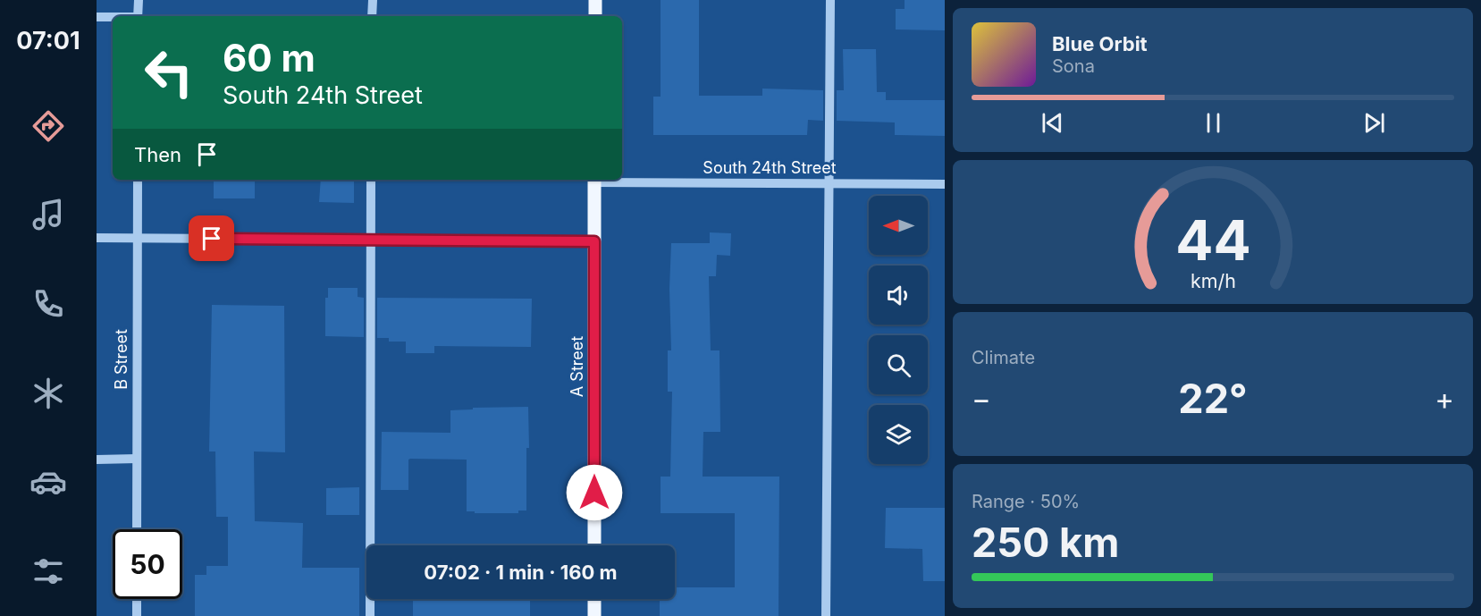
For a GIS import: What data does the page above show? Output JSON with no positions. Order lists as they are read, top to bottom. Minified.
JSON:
{"streets":{"main road":["A Street"],"street":["South 24th Street","B Street"]},"crossings":[["South 24th Street","A Street"]],"north":"left","page":{"tabs":"07:01","turn":["60 m","South 24th Street"],"song":["Blue Orbit","Sona"],"then":"Then","tile":["Climate",["Range · 50%","250 km"]],"heat":["−","22°","+"],"limit":"50","trip":"07:02 · 1 min · 160 m","gauge":["44","km/h"]}}
